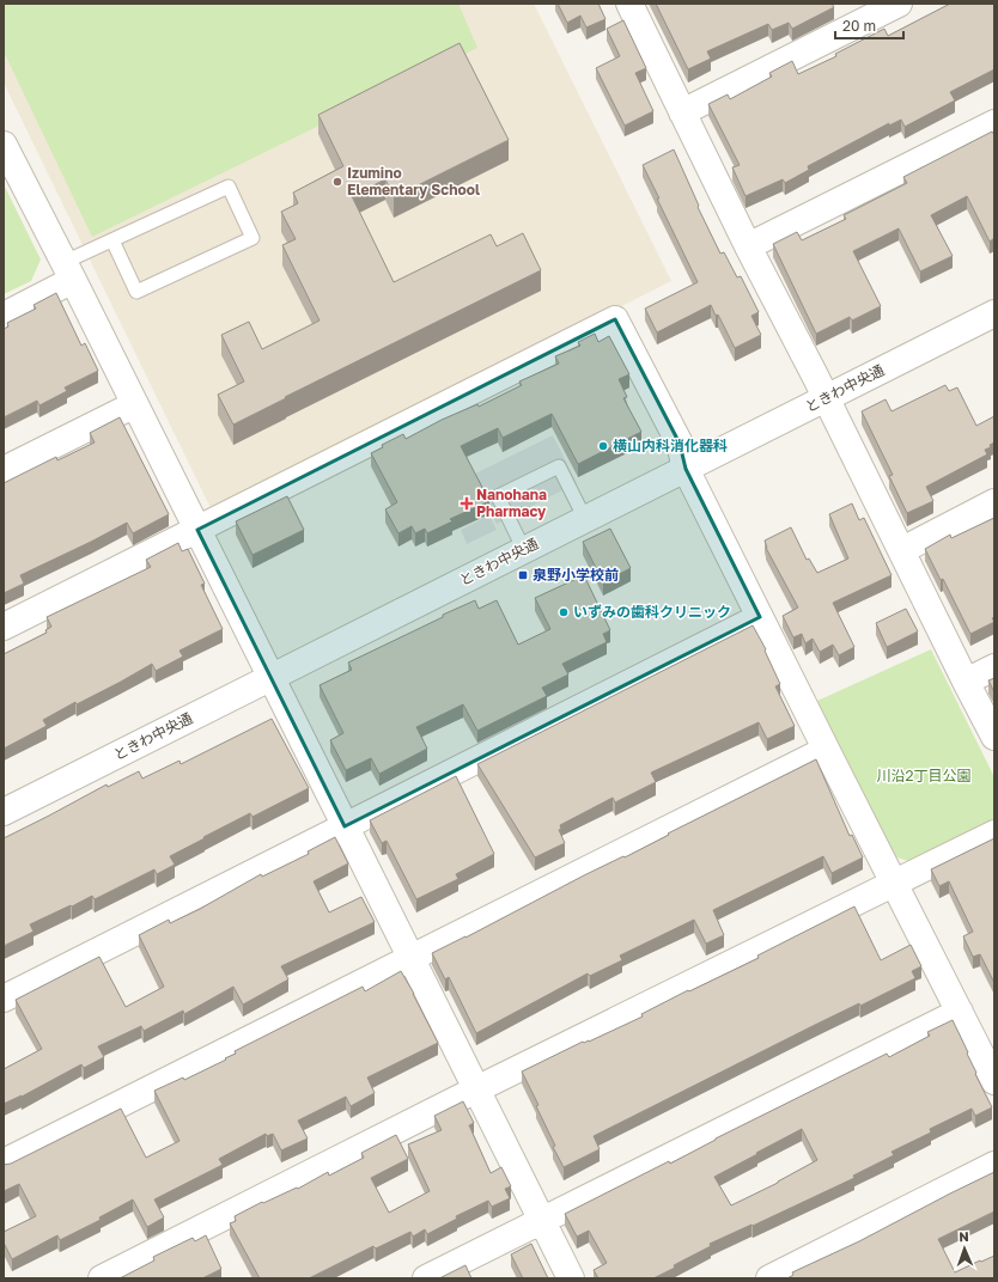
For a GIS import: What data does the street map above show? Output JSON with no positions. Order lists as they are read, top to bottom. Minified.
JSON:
{"streets":{"street":["ときわ中央通"]},"parks":["川沿2丁目公園"],"places":{"other":["Izumino Elementary School","横山内科消化器科","いずみの歯科クリニック"],"health":["Nanohana Pharmacy"],"transit":["泉野小学校前"]},"scale_bar":"20 m","north":"top"}
